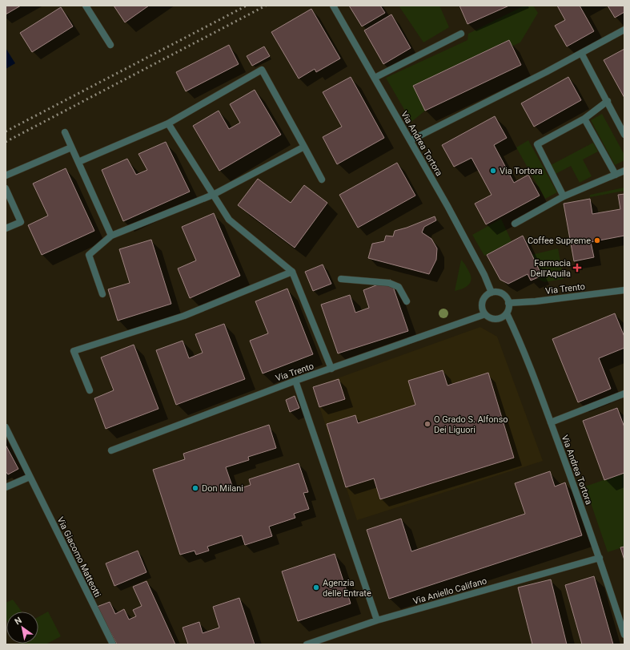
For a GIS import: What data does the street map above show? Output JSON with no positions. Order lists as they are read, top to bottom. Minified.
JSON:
{"streets":{"street":["Via Andrea Tortora","Via Trento","Via Giacomo Matteotti","Via Aniello Califano"]},"crossings":[["Via Andrea Tortora","Via Trento"],["Via Andrea Tortora","Via Aniello Califano"]],"places":{"other":["Via Tortora","Coffee Supreme","O Grado S. Alfonso Dei Liguori","Don Milani","Agenzia delle Entrate"],"health":["Farmacia Dell'Aquila"]},"north":"top left"}
